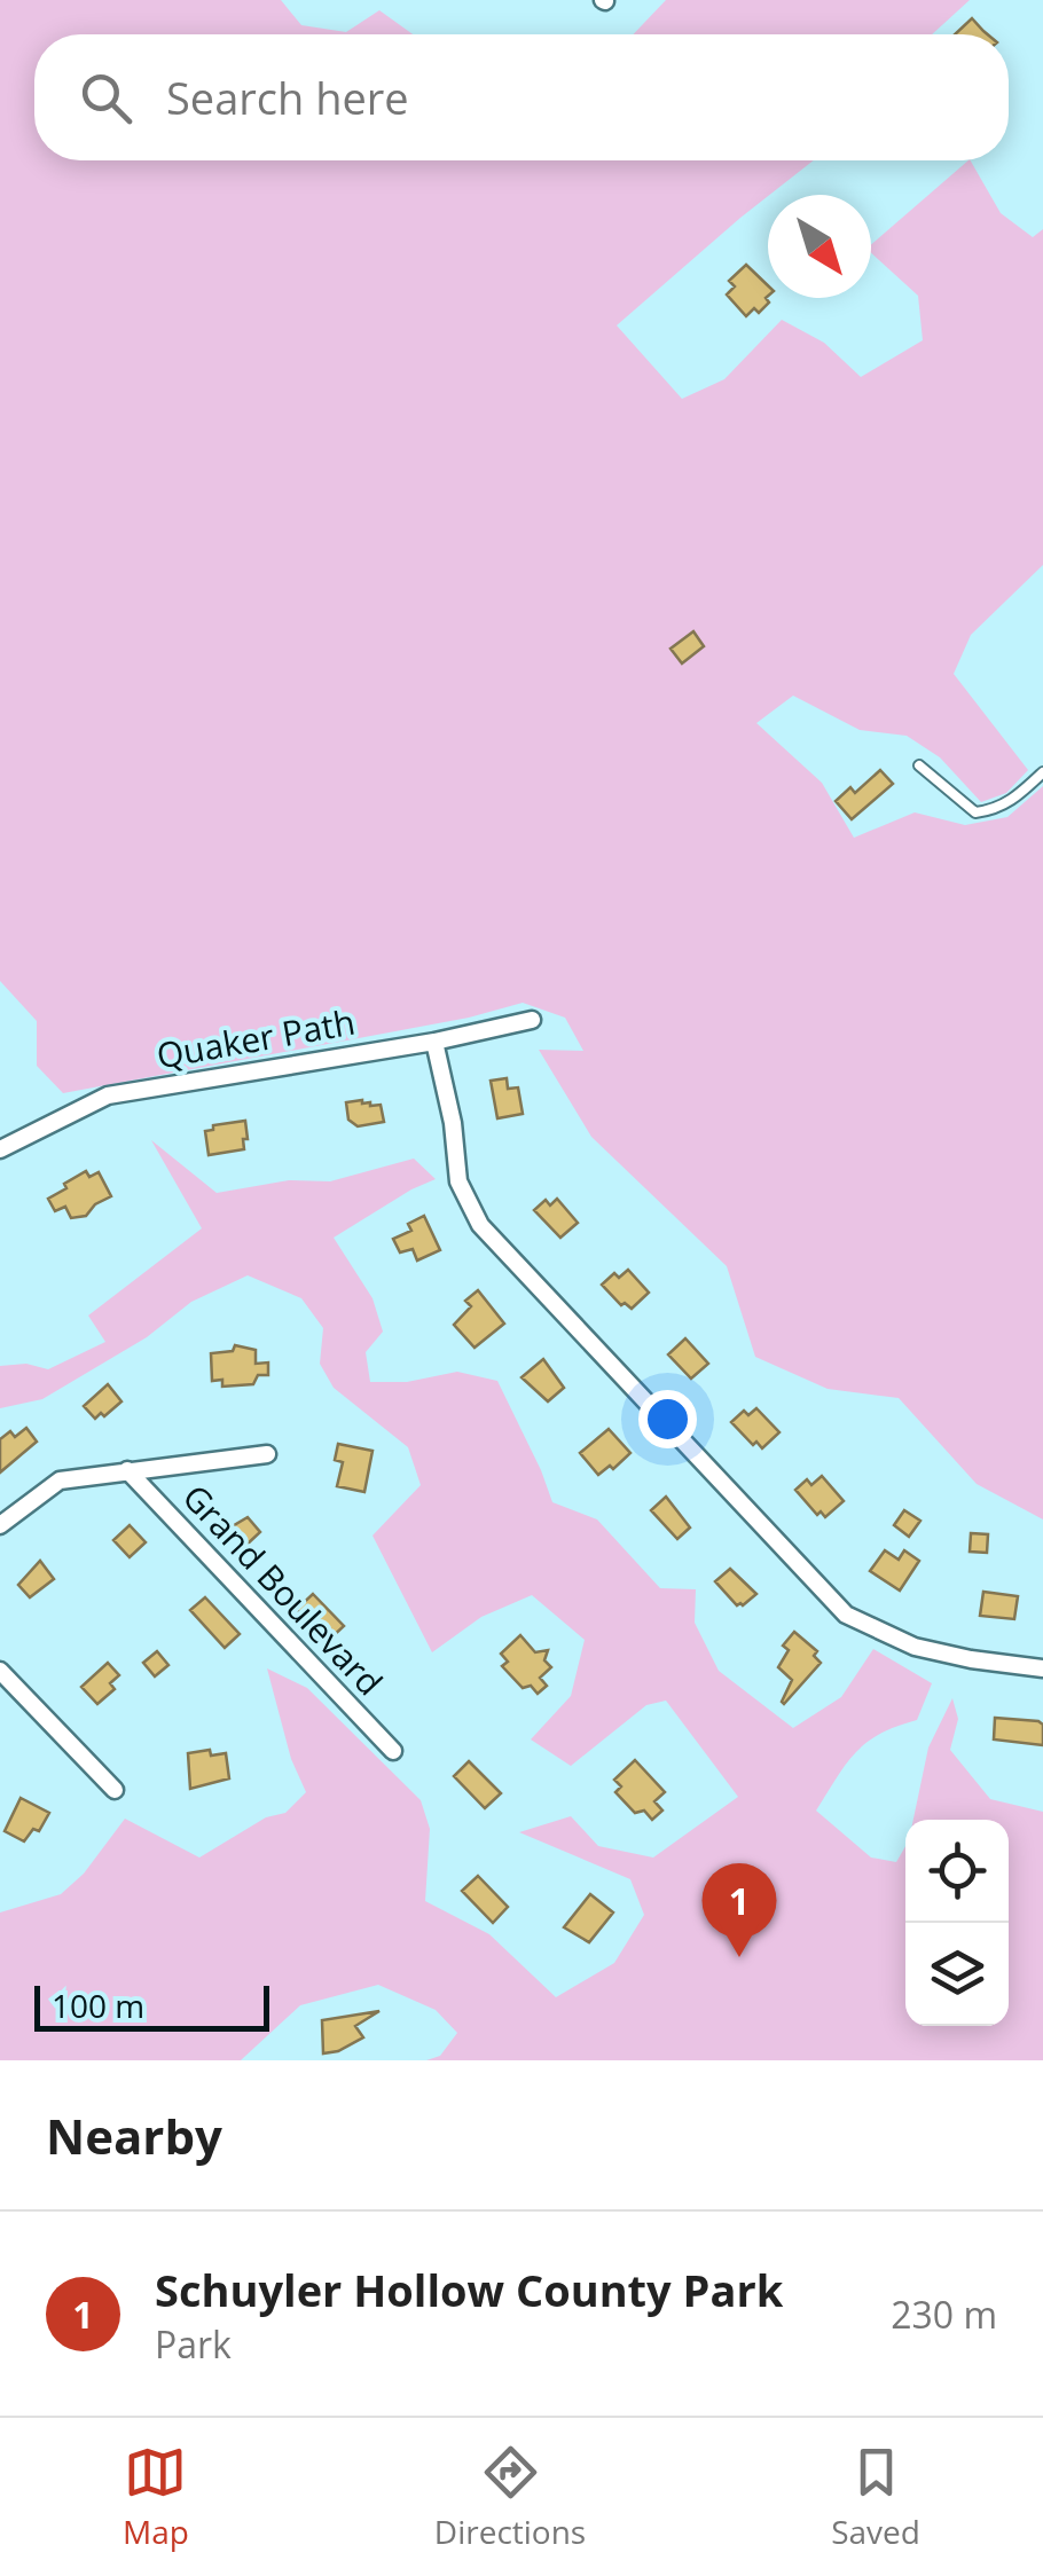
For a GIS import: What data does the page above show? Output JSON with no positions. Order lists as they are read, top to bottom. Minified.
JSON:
{"streets":{"street":["Quaker Path","Grand Boulevard"]},"scale_bar":"100 m","north":"bottom right","page":{"search":"Search here","pins":"1","scale":"100 m","heading":"Nearby","list":[{"mark":"1","name":"Schuyler Hollow County Park","note":"Park","value":"230 m"}],"nav":["Map","Directions","Saved"]}}
